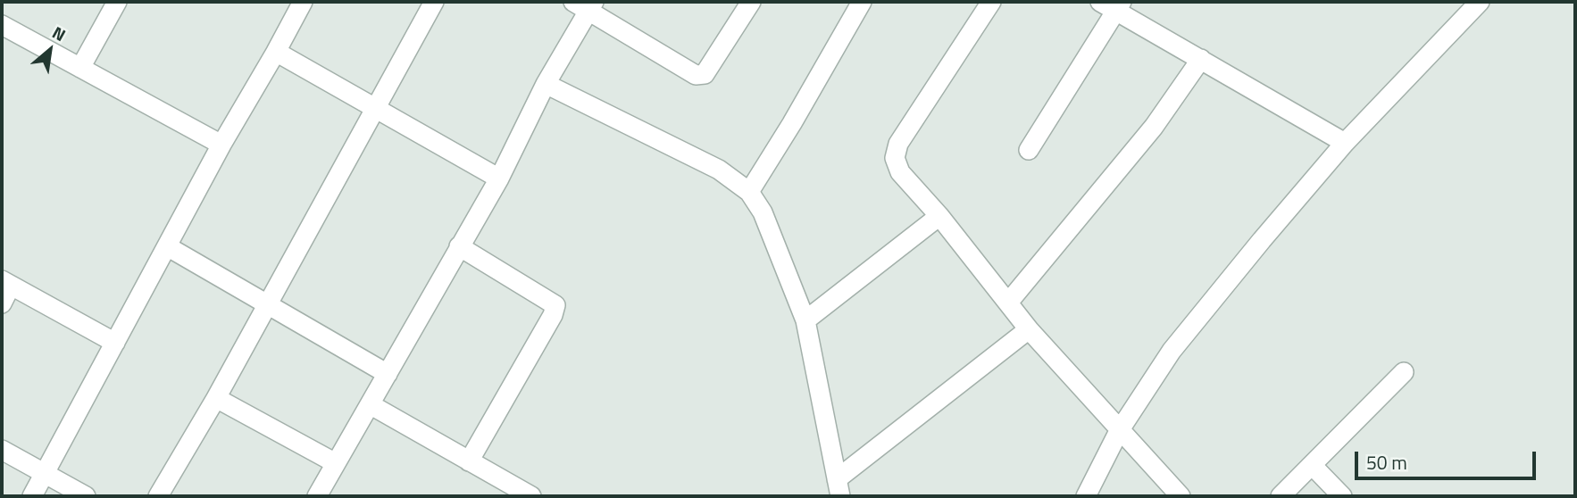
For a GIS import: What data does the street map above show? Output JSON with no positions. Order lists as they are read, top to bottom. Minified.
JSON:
{"scale_bar":"50 m","north":"top right"}
